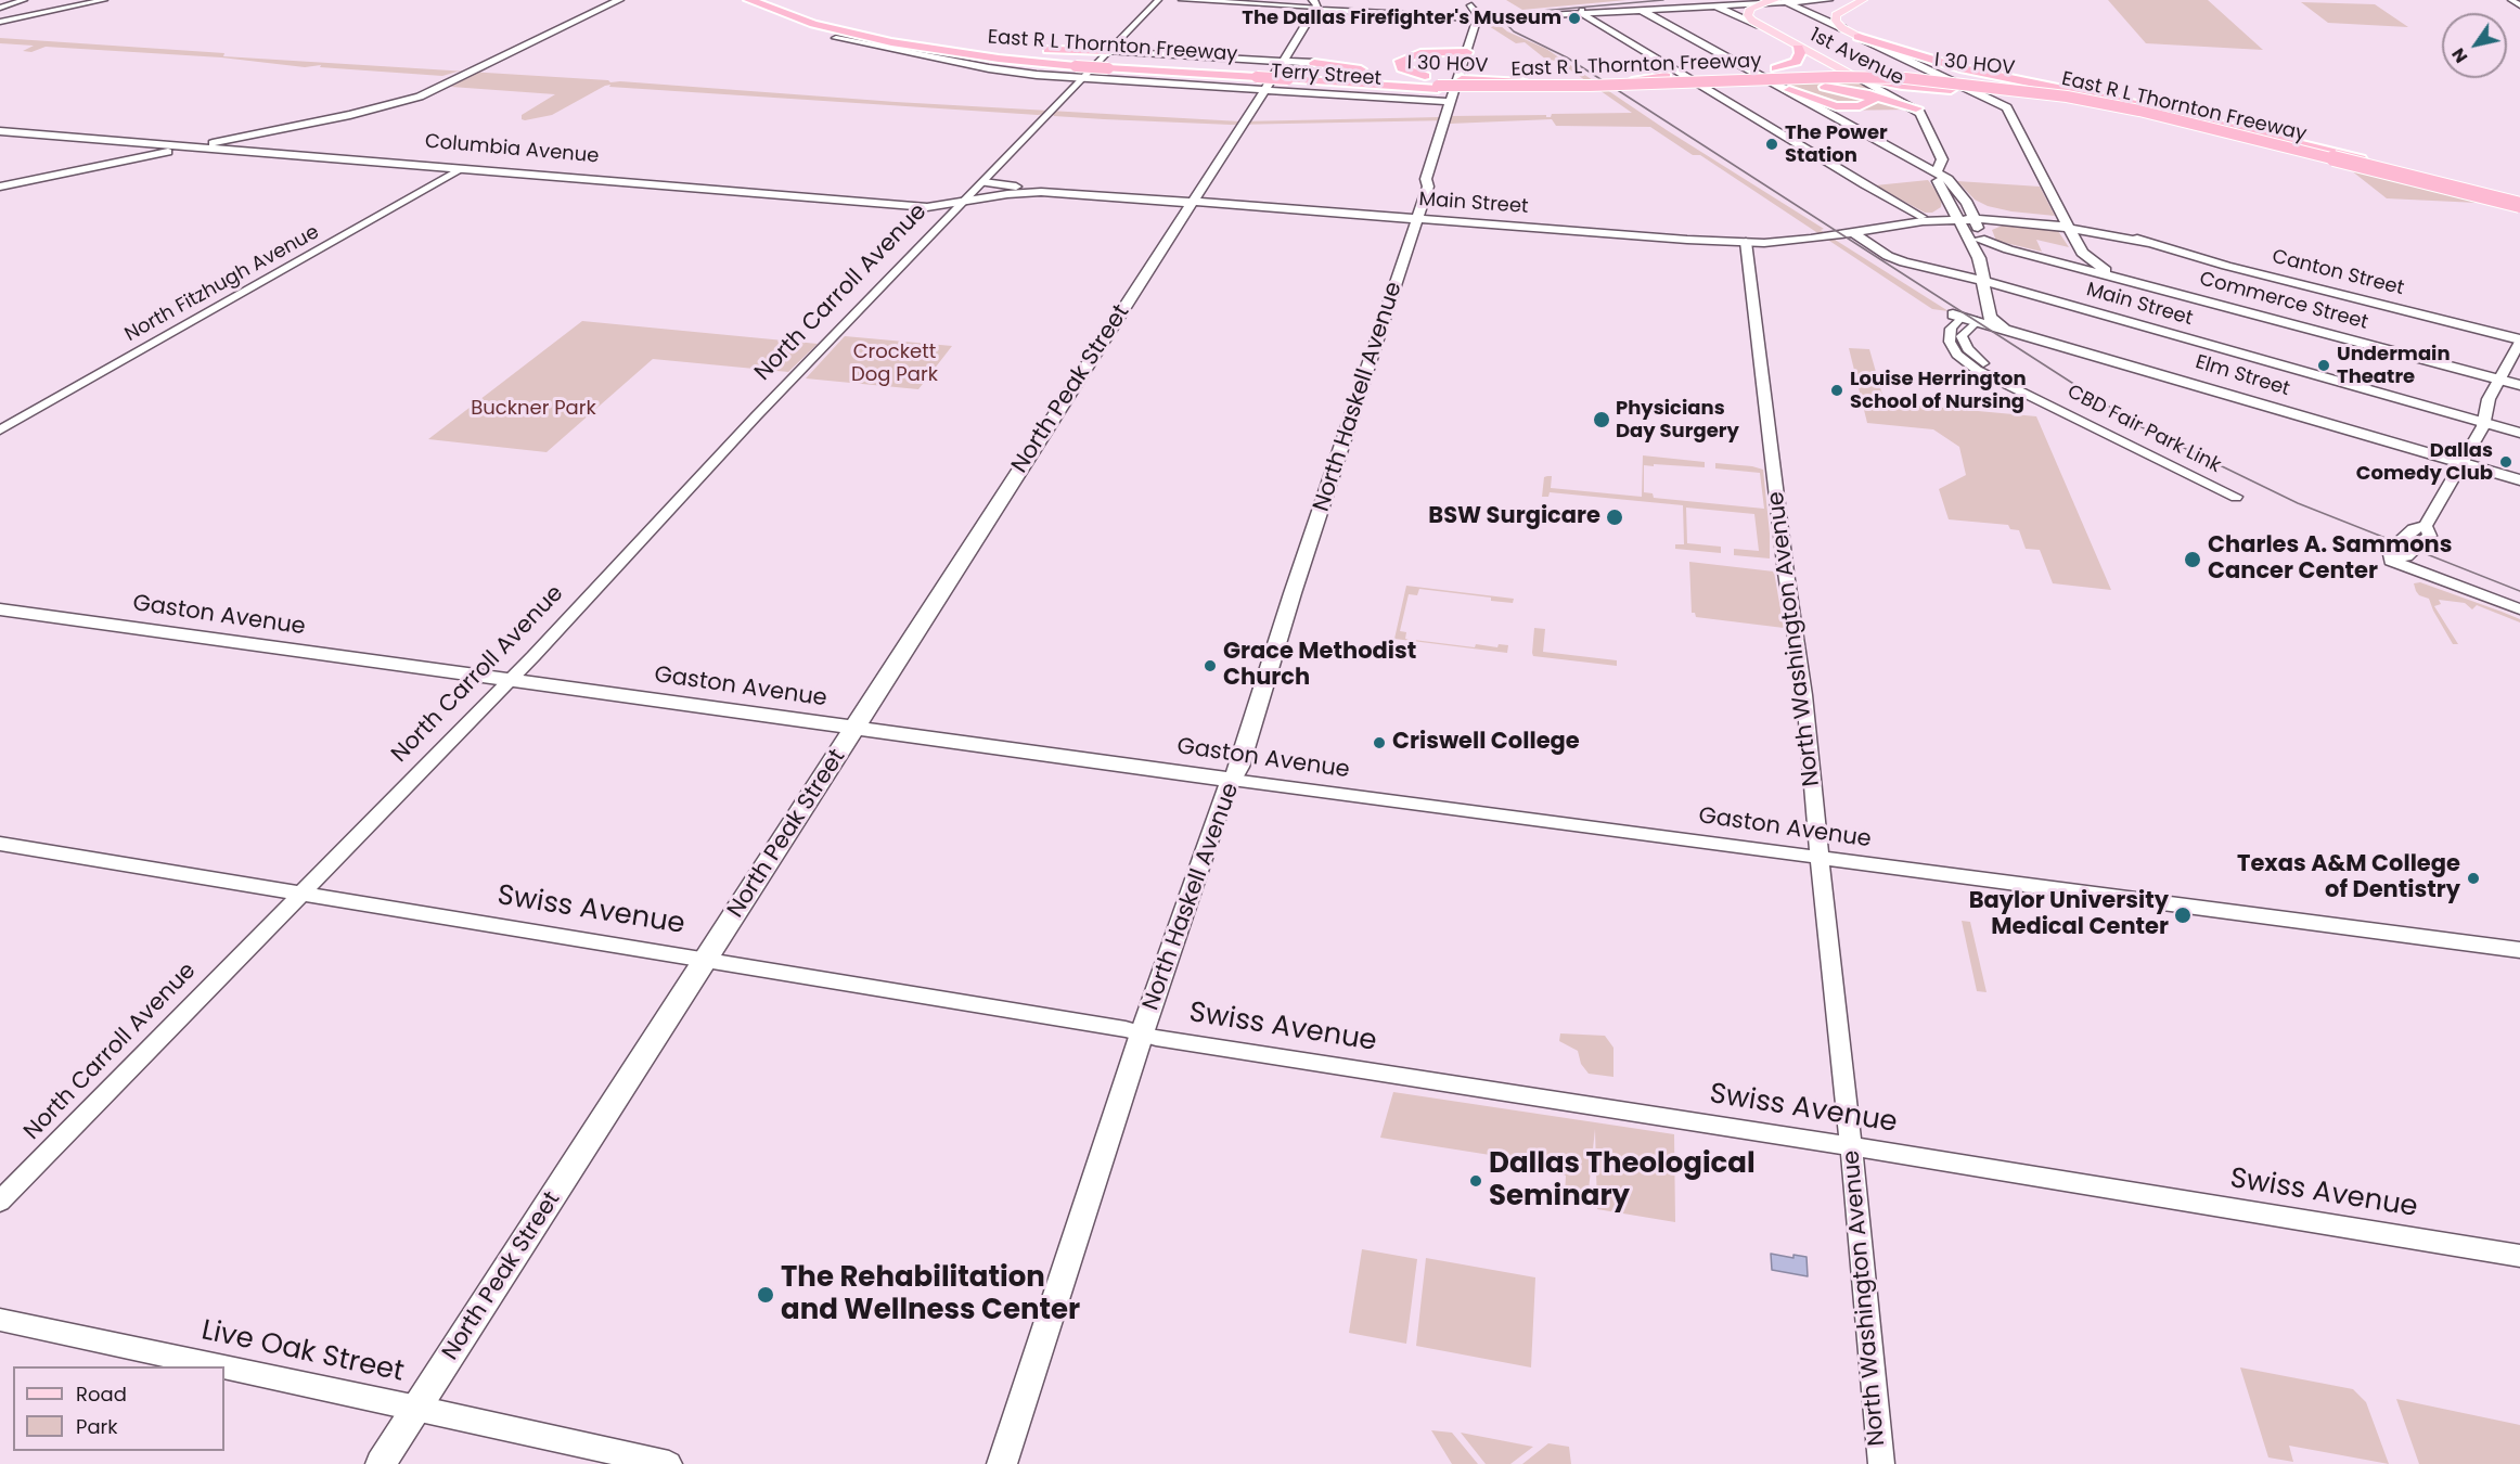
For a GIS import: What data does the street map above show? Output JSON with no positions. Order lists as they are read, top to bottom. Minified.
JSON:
{"streets":{"highway":["East R L Thornton Freeway","I 30 HOV"],"main road":["1st Avenue","Terry Street","Columbia Avenue","Main Street","Canton Street","Commerce Street","Elm Street","North Peak Street","North Haskell Avenue","Gaston Avenue"],"street":["North Fitzhugh Avenue","North Carroll Avenue","CBD Fair Park Link","North Washington Avenue","Swiss Avenue","Live Oak Street"]},"crossings":[["East R L Thornton Freeway","I 30 HOV"],["East R L Thornton Freeway","Terry Street"],["East R L Thornton Freeway","North Carroll Avenue"],["Terry Street","North Carroll Avenue"],["Terry Street","North Peak Street"],["Terry Street","North Haskell Avenue"],["Columbia Avenue","Main Street"],["Columbia Avenue","North Fitzhugh Avenue"],["Columbia Avenue","North Carroll Avenue"],["Main Street","Canton Street"],["Main Street","North Carroll Avenue"],["Main Street","North Peak Street"],["Main Street","North Haskell Avenue"],["Main Street","North Washington Avenue"],["North Carroll Avenue","Gaston Avenue"],["North Carroll Avenue","Swiss Avenue"],["Elm Street","CBD Fair Park Link"],["North Peak Street","Gaston Avenue"],["North Peak Street","Swiss Avenue"],["North Peak Street","Live Oak Street"],["North Haskell Avenue","Gaston Avenue"],["North Haskell Avenue","Swiss Avenue"],["Gaston Avenue","North Washington Avenue"],["North Washington Avenue","Swiss Avenue"]],"parks":["Crockett Dog Park","Buckner Park"],"places":["The Dallas Firefighter's Museum","The Power Station","Undermain Theatre","Louise Herrington School of Nursing","Physicians Day Surgery","Dallas Comedy Club","BSW Surgicare","Charles A. Sammons Cancer Center","Grace Methodist Church","Criswell College","Texas A&M College of Dentistry","Baylor University Medical Center","Dallas Theological Seminary","The Rehabilitation and Wellness Center"],"legend":["Road","Park"],"north":"bottom left"}
